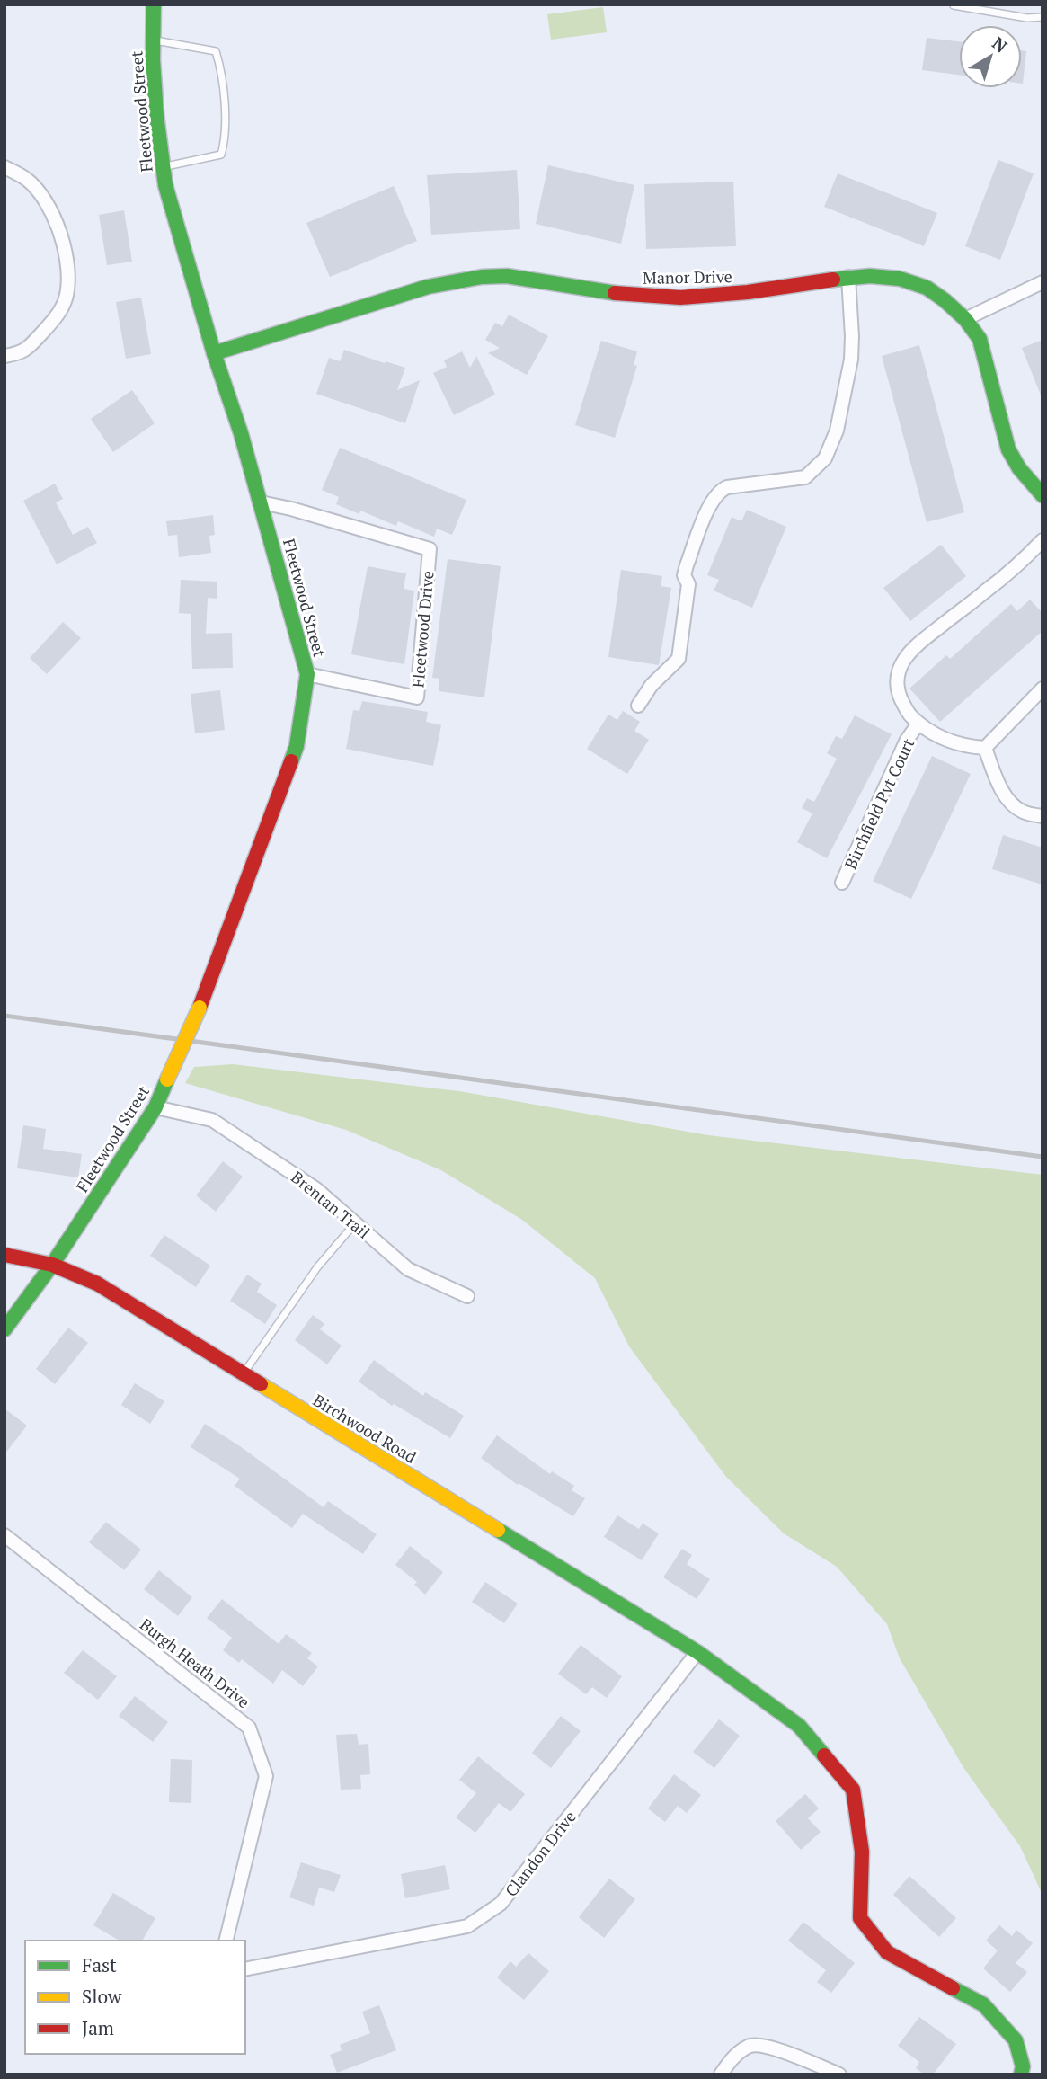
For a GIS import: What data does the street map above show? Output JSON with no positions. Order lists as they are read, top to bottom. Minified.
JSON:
{"streets":{"street":["Fleetwood Street","Manor Drive","Fleetwood Drive","Birchfield Pvt Court","Brentan Trail","Birchwood Road","Burgh Heath Drive","Clandon Drive"]},"crossings":[["Fleetwood Street","Manor Drive"],["Fleetwood Street","Fleetwood Drive"],["Fleetwood Street","Brentan Trail"],["Fleetwood Street","Birchwood Road"],["Birchwood Road","Clandon Drive"]],"legend":["Fast","Slow","Jam"],"north":"top right"}
